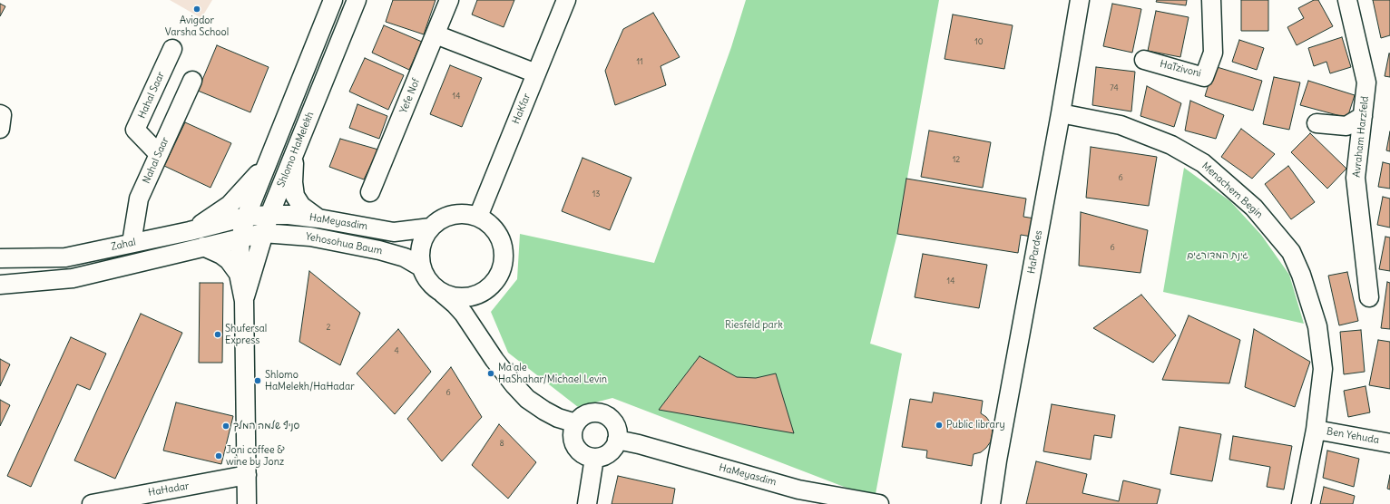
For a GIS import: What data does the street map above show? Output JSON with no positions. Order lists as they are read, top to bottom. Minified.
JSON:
{"streets":{"street":["HaTzivoni","Hahal Saar","Yefe Nof","HaKfar","Avraham Harzfeld","Shlomo HaMelekh","Nahal Saar","Menachem Begin","HaMeyasdim","Yehosohua Baum","Zahal","HaPardes","Ben Yehuda","HaHadar"]},"crossings":[["Hahal Saar","Nahal Saar"],["HaKfar","HaMeyasdim"],["HaKfar","Yehosohua Baum"],["Shlomo HaMelekh","HaMeyasdim"],["Shlomo HaMelekh","Yehosohua Baum"],["Shlomo HaMelekh","Zahal"],["Shlomo HaMelekh","HaHadar"],["Nahal Saar","Zahal"],["Menachem Begin","HaPardes"],["Menachem Begin","Ben Yehuda"],["HaMeyasdim","Yehosohua Baum"],["HaMeyasdim","Zahal"]],"parks":["גינת המדורגים","Riesfeld park"],"places":["Avigdor Varsha School","Shufersal Express","Ma'ale HaShahar/Michael Levin","Shlomo HaMelekh/HaHadar","Public library","סניף שלמה המלך","Joni coffee & wine by Jonz"],"house_numbers":["10","11","74","14","12","6","13","6","14","2","4","6","8"]}
